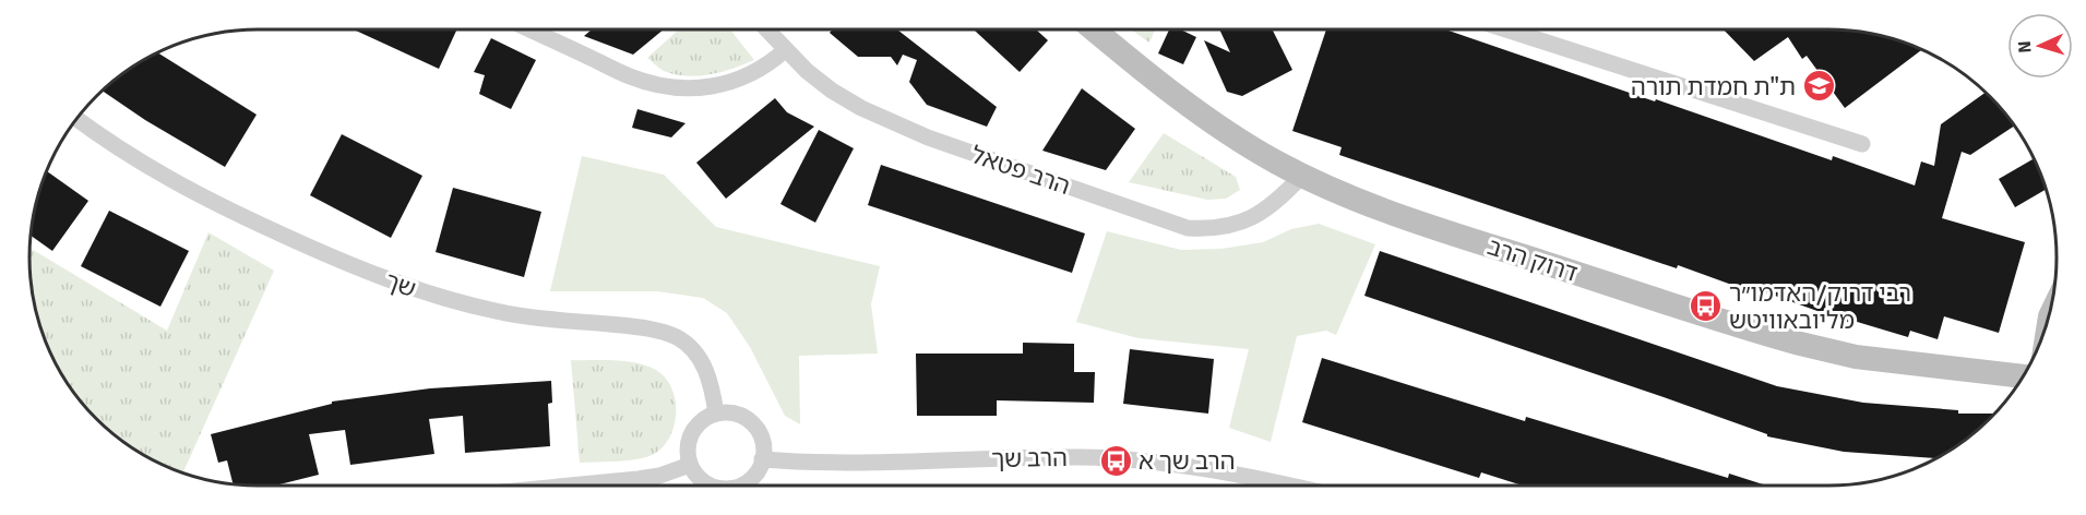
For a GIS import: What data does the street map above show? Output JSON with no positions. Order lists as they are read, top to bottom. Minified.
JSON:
{"streets":{"street":["הרב פטאל","דרוק הרב","שך","הרב שך"]},"crossings":[["הרב פטאל","דרוק הרב"]],"places":{"school or university":["ת\"ת חמדת תורה"],"bus stop":["רבי דרוק/האדמו״ר מליובאוויטש","הרב שך א"]},"north":"left"}
